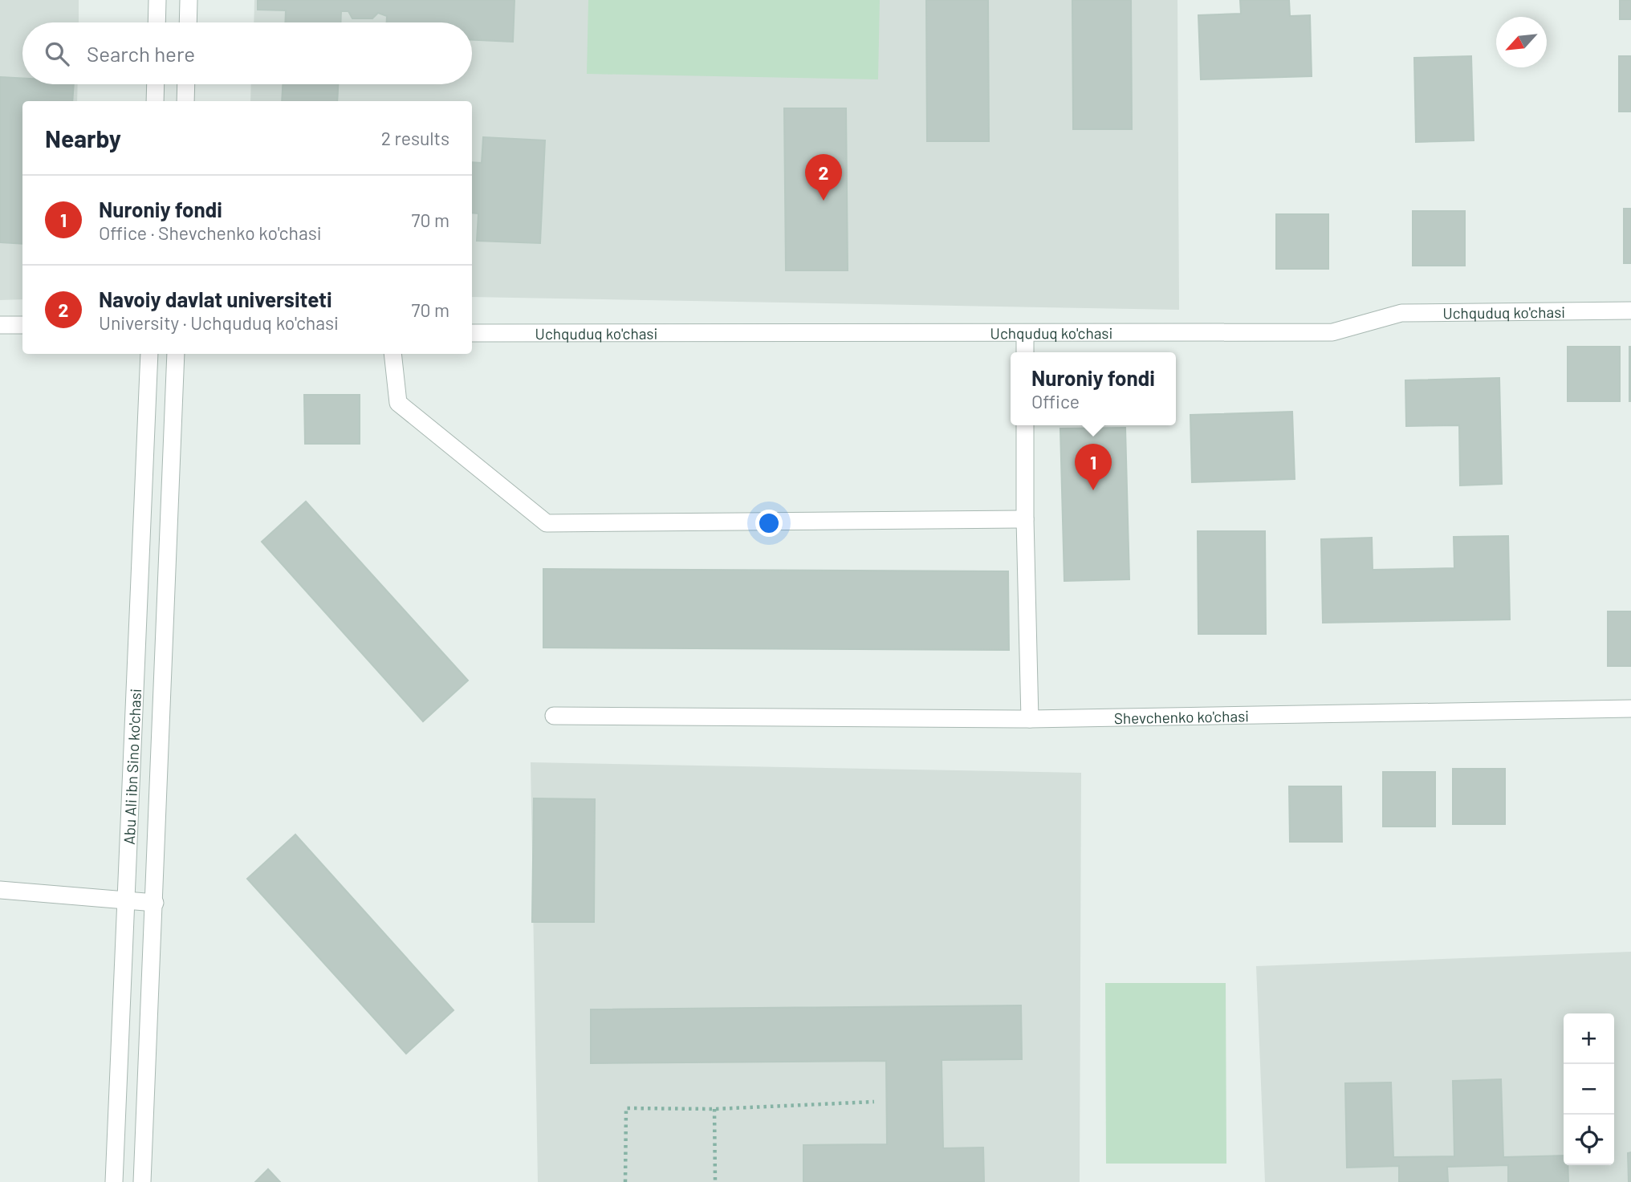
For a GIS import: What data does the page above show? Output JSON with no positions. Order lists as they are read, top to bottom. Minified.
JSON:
{"streets":{"street":["Uchquduq ko'chasi","Shevchenko ko'chasi","Abu Ali ibn Sino ko'chasi"]},"north":"bottom left","page":{"search":"Search here","heading":["Nearby","2 results"],"pins":["2","1"],"list":[{"mark":"1","name":"Nuroniy fondi","note":"Office · Shevchenko ko'chasi","value":"70 m"},{"mark":"2","name":"Navoiy davlat universiteti","note":"University · Uchquduq ko'chasi","value":"70 m"}],"popup":["Nuroniy fondi","Office"],"map_buttons":["+","−"]}}
